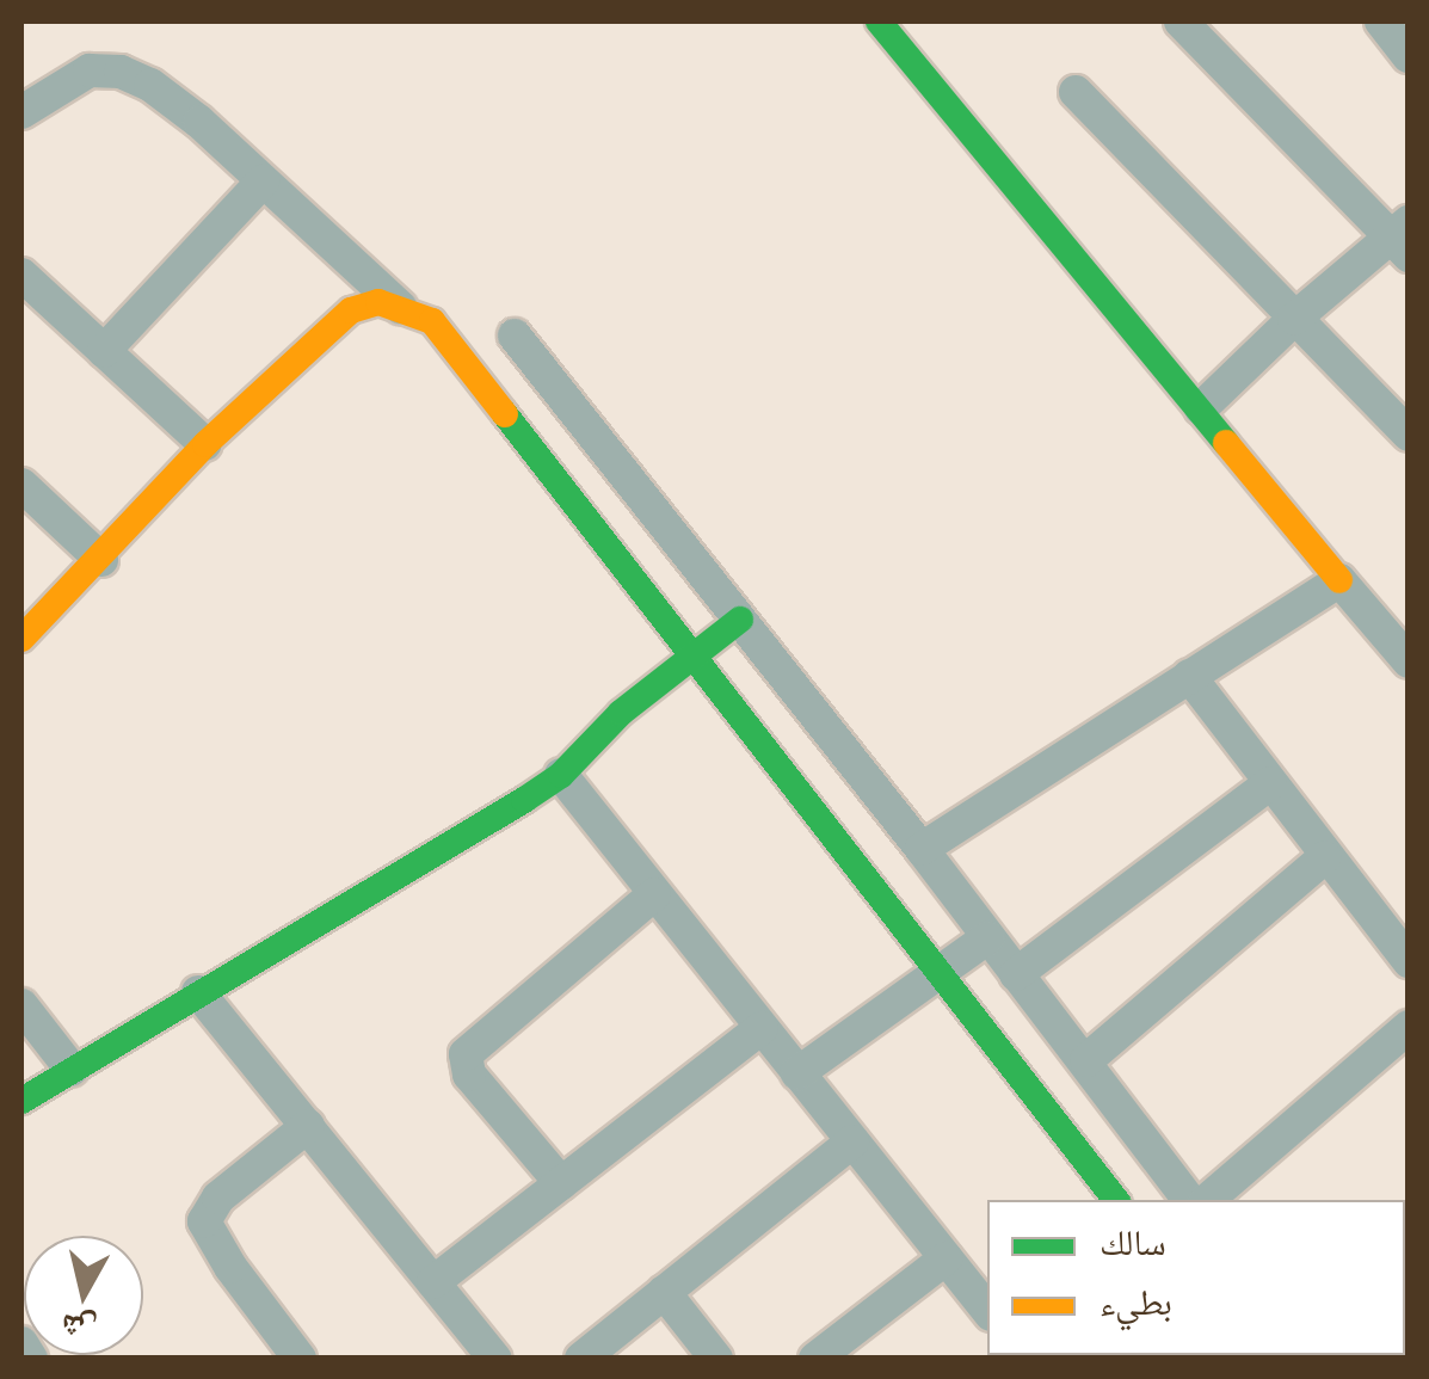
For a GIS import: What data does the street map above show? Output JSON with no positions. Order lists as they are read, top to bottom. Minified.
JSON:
{"legend":["سالك","بطيء"],"north":"bottom"}
